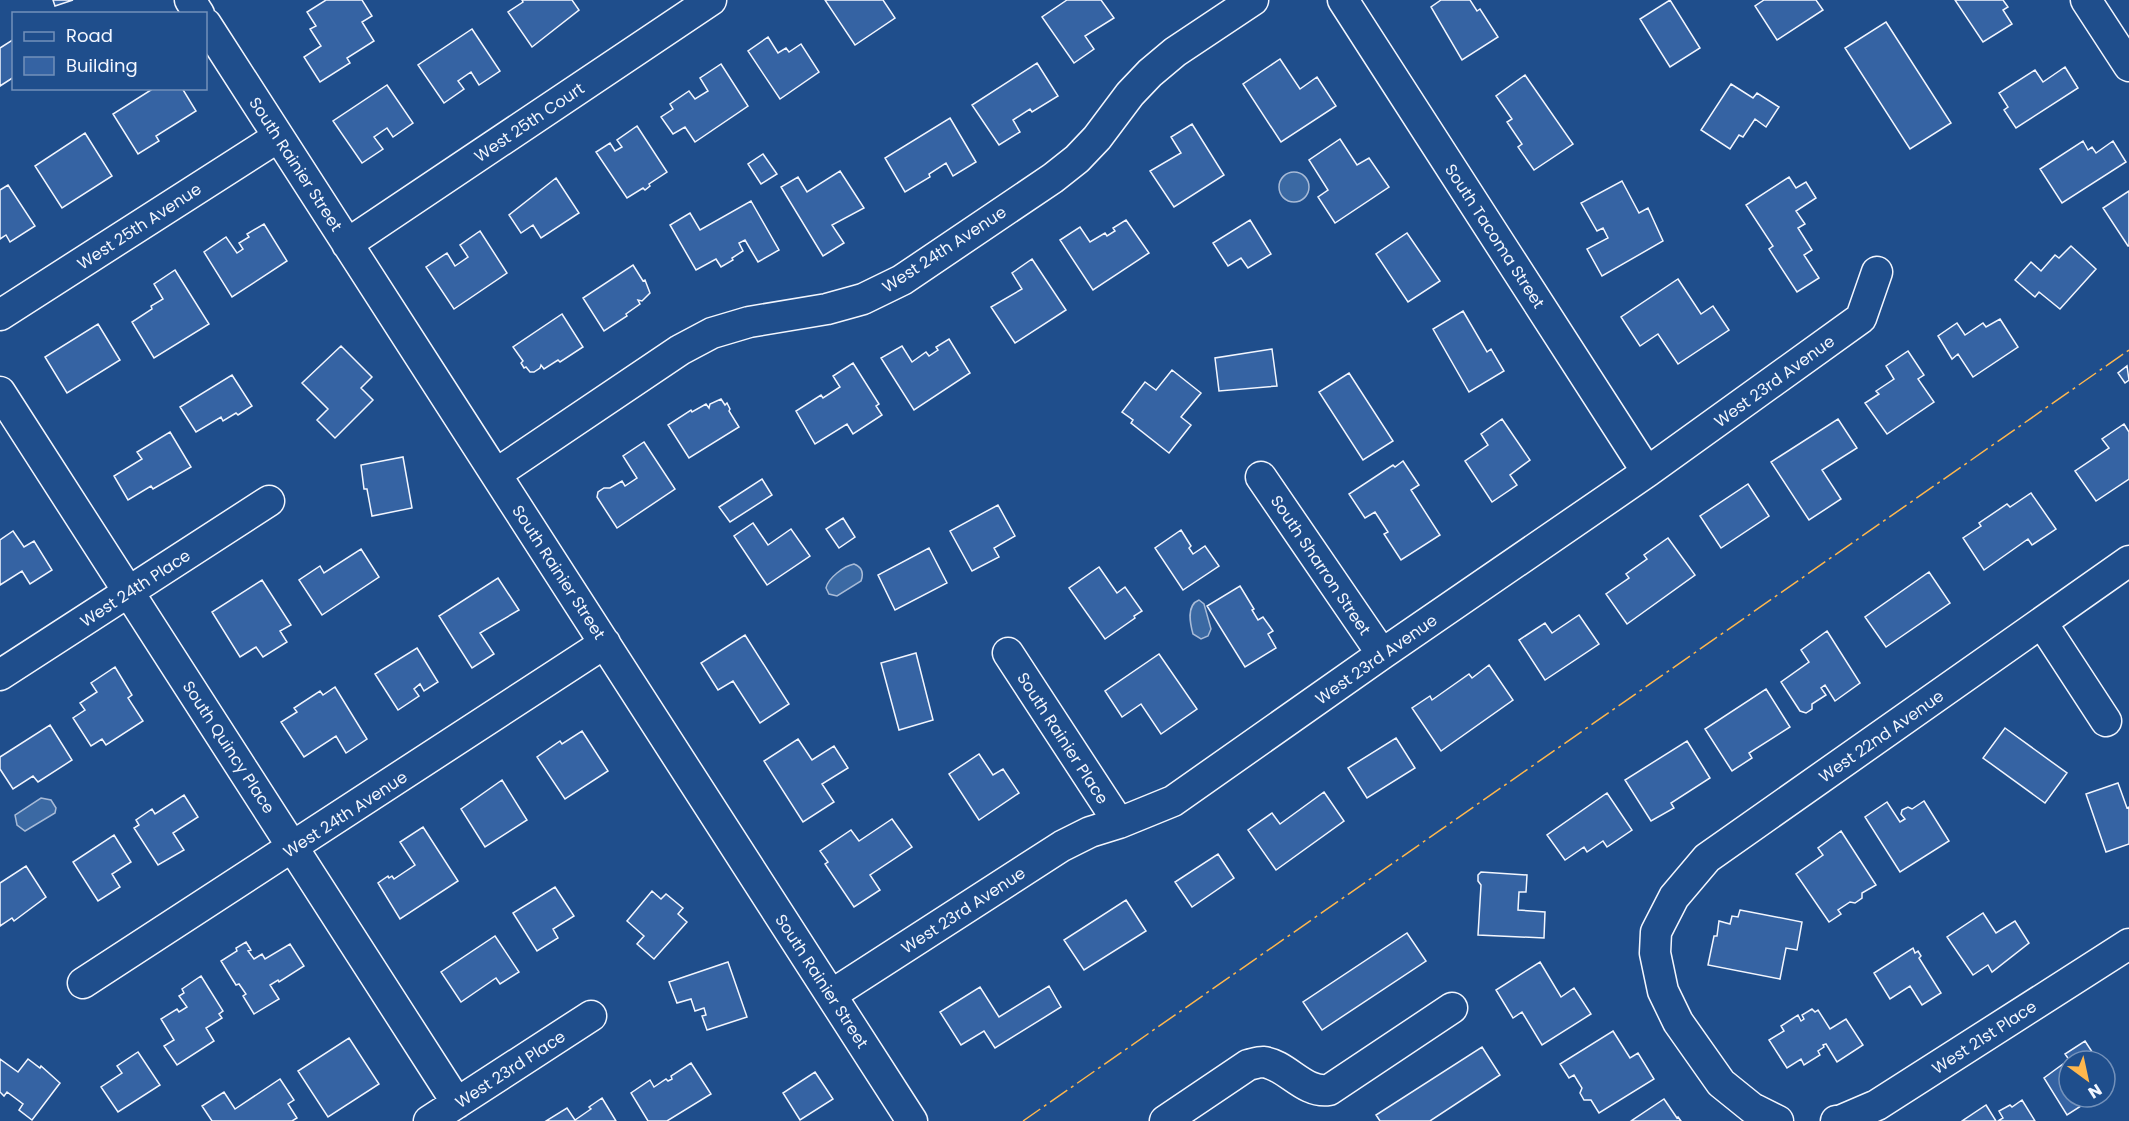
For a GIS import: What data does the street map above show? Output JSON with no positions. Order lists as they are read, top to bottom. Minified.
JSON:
{"streets":{"street":["West 25th Court","South Rainier Street","West 25th Avenue","South Tacoma Street","West 24th Avenue","West 23rd Avenue","South Sharron Street","West 24th Place","West 22nd Avenue","South Rainier Place","South Quincy Place","West 21st Place","West 23rd Place"]},"crossings":[["West 25th Court","South Rainier Street"],["South Rainier Street","West 25th Avenue"],["South Rainier Street","West 24th Avenue"],["South Rainier Street","West 23rd Avenue"],["South Tacoma Street","West 23rd Avenue"],["West 24th Avenue","South Quincy Place"],["West 23rd Avenue","South Sharron Street"],["West 23rd Avenue","South Rainier Place"],["West 24th Place","South Quincy Place"],["South Quincy Place","West 23rd Place"]],"legend":["Road","Building"],"north":"bottom right"}
